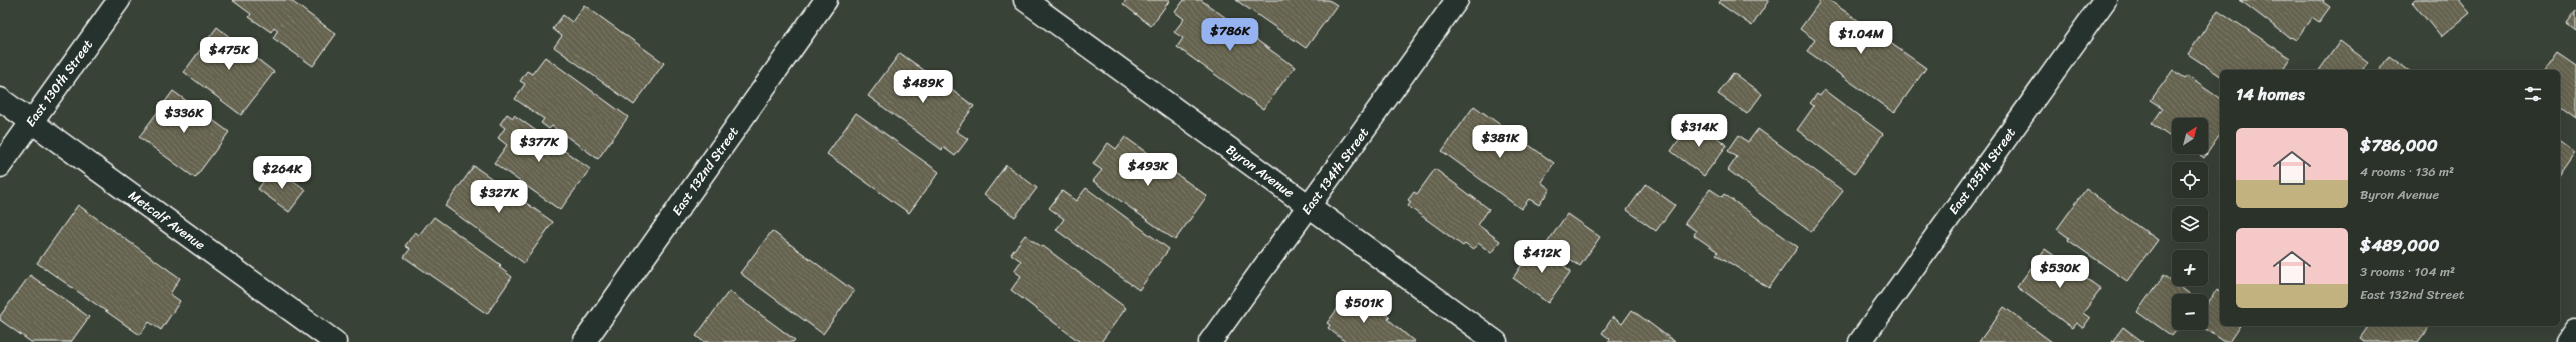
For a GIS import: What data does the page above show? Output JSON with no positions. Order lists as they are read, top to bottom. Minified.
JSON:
{"streets":{"street":["East 130th Street","East 132nd Street","Byron Avenue","East 134th Street","East 135th Street","Metcalf Avenue"]},"crossings":[["East 130th Street","Metcalf Avenue"],["Byron Avenue","East 134th Street"]],"north":"top right","page":{"price":["$786K","$1.04M","$475K","$489K","$336K","$314K","$381K","$377K","$493K","$264K","$327K","$412K","$530K","$501K"],"heading":"14 homes","map_buttons":["+","−"],"list":[{"name":"$786,000","note":"4 rooms · 136 m² · Byron Avenue"},{"name":"$489,000","note":"3 rooms · 104 m² · East 132nd Street"}]}}
